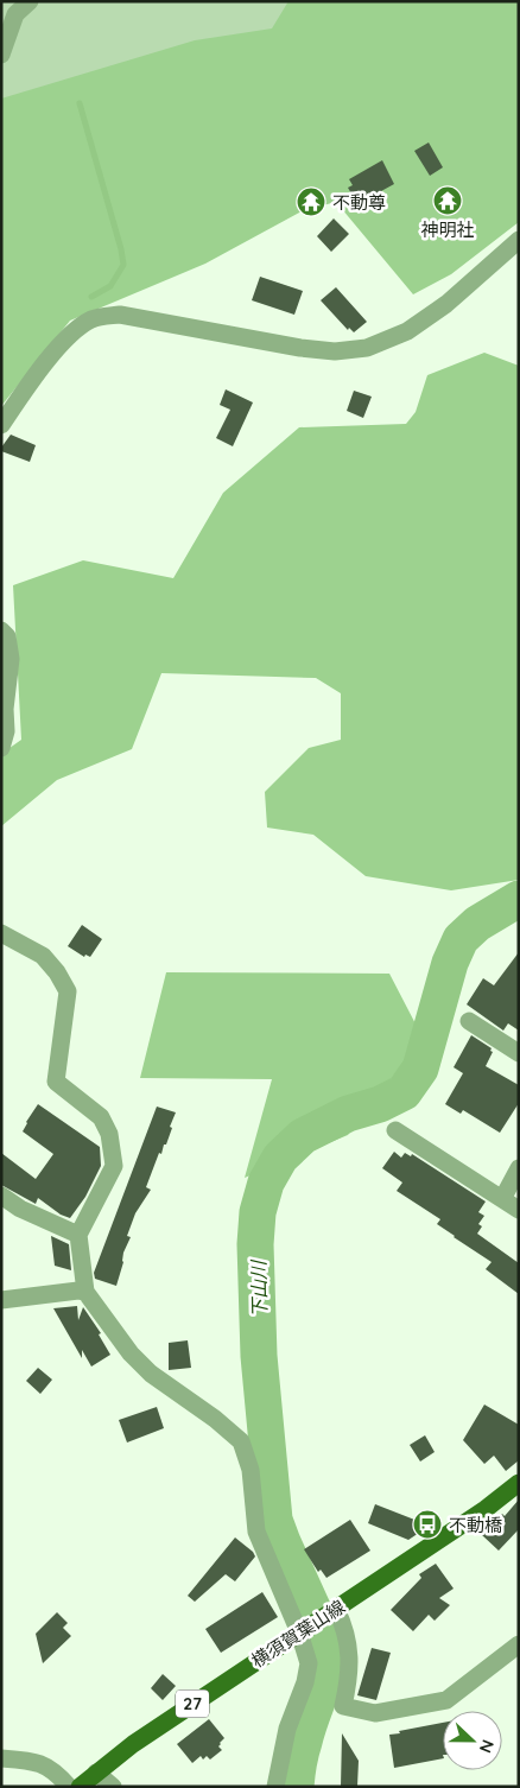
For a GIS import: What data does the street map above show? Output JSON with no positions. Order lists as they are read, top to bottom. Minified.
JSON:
{"streets":{"main road":["横須賀葉山線","27"]},"water":["下山川"],"places":{"temple":["神明社","不動尊"],"bus stop":["不動橋"]},"north":"right"}
